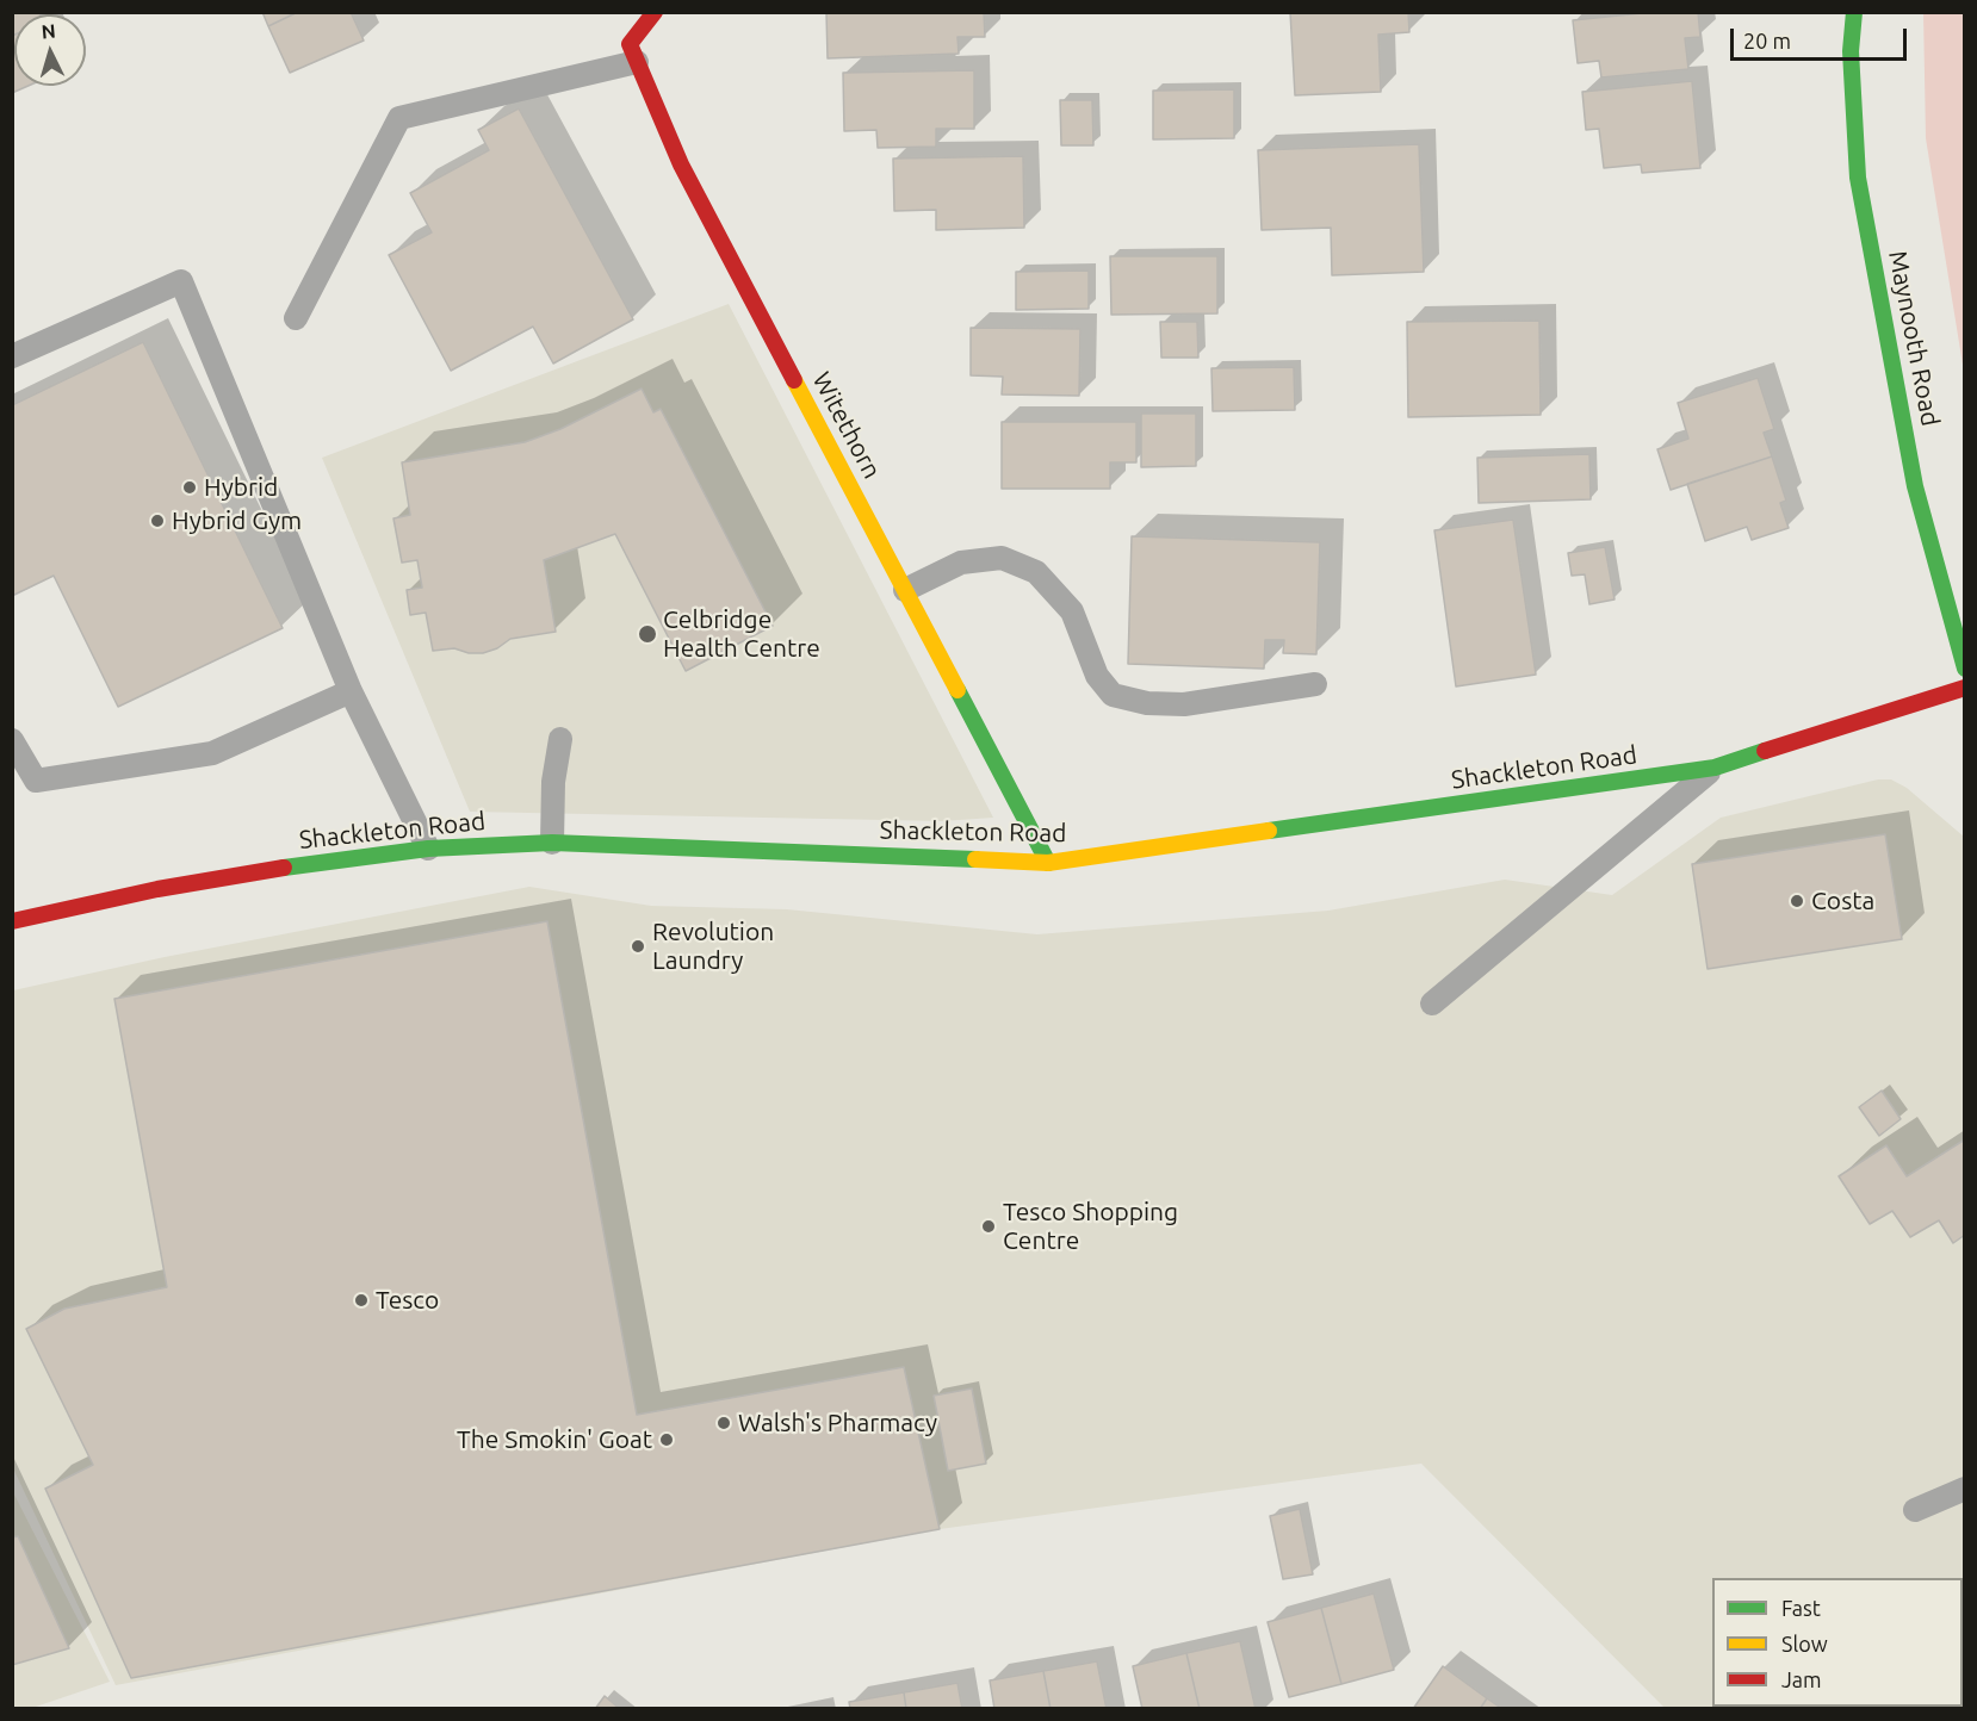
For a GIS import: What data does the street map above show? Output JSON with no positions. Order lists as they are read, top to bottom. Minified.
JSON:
{"streets":{"street":["Maynooth Road","Witethorn","Shackleton Road"]},"crossings":[["Witethorn","Shackleton Road"]],"places":["Hybrid","Hybrid Gym","Celbridge Health Centre","Costa","Revolution Laundry","Tesco Shopping Centre","Tesco","Walsh's Pharmacy","The Smokin' Goat"],"legend":["Fast","Slow","Jam"],"scale_bar":"20 m","north":"top"}
